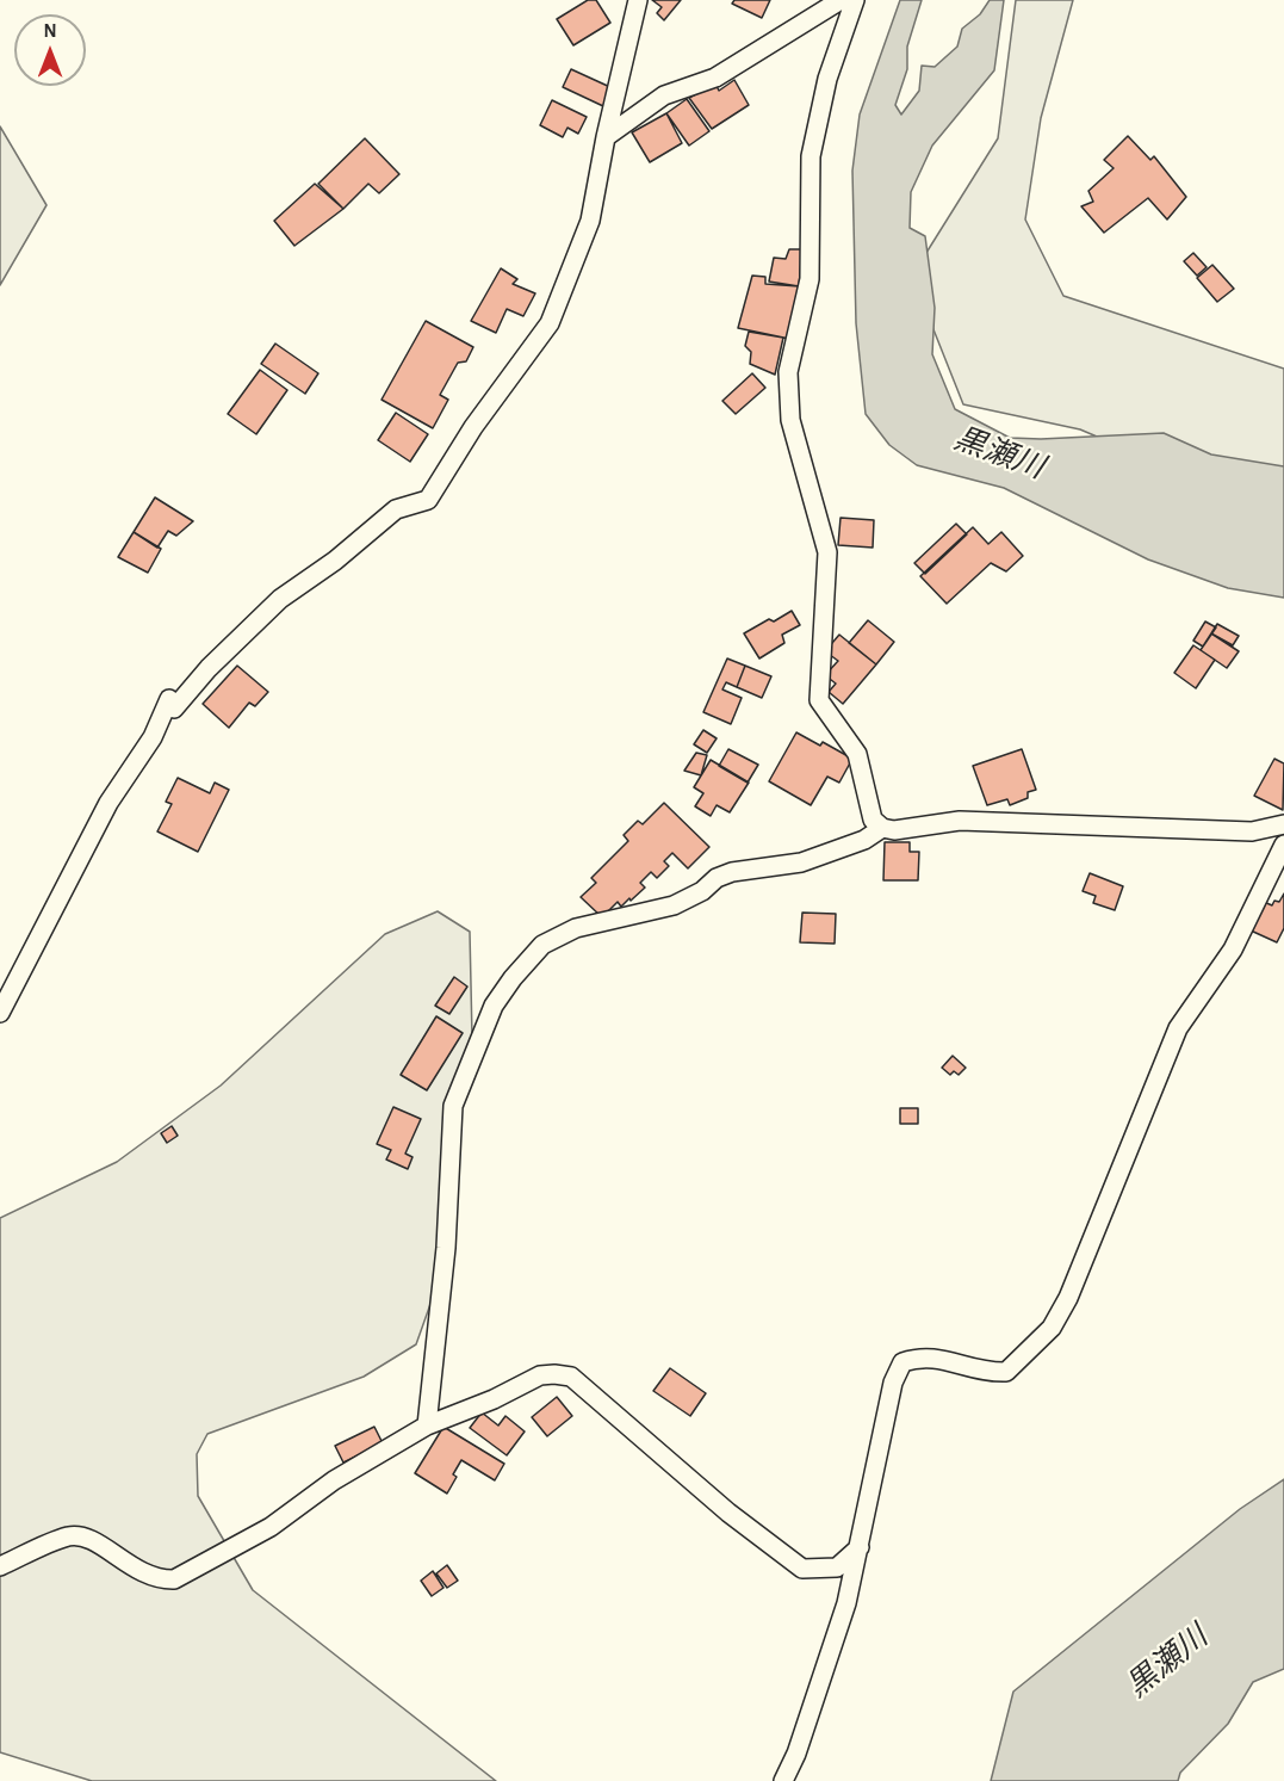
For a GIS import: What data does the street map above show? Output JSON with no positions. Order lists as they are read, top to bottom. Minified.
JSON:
{"water":["黒瀬川"],"north":"top"}
